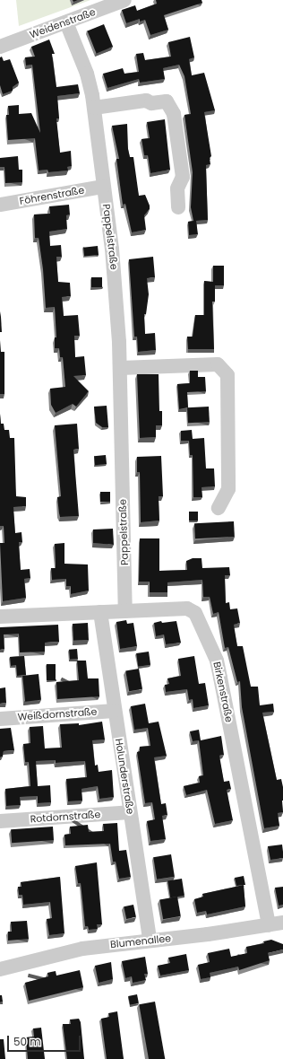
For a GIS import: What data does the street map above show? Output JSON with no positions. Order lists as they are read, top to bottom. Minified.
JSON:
{"streets":{"street":["Weidenstraße","Föhrenstraße","Pappelstraße","Birkenstraße","Weißdornstraße","Holunderstraße","Rotdornstraße","Blumenallee"]},"crossings":[["Weidenstraße","Pappelstraße"],["Föhrenstraße","Pappelstraße"],["Pappelstraße","Birkenstraße"],["Birkenstraße","Holunderstraße"],["Birkenstraße","Blumenallee"],["Weißdornstraße","Holunderstraße"],["Holunderstraße","Rotdornstraße"],["Holunderstraße","Blumenallee"]],"scale_bar":"50 m"}
